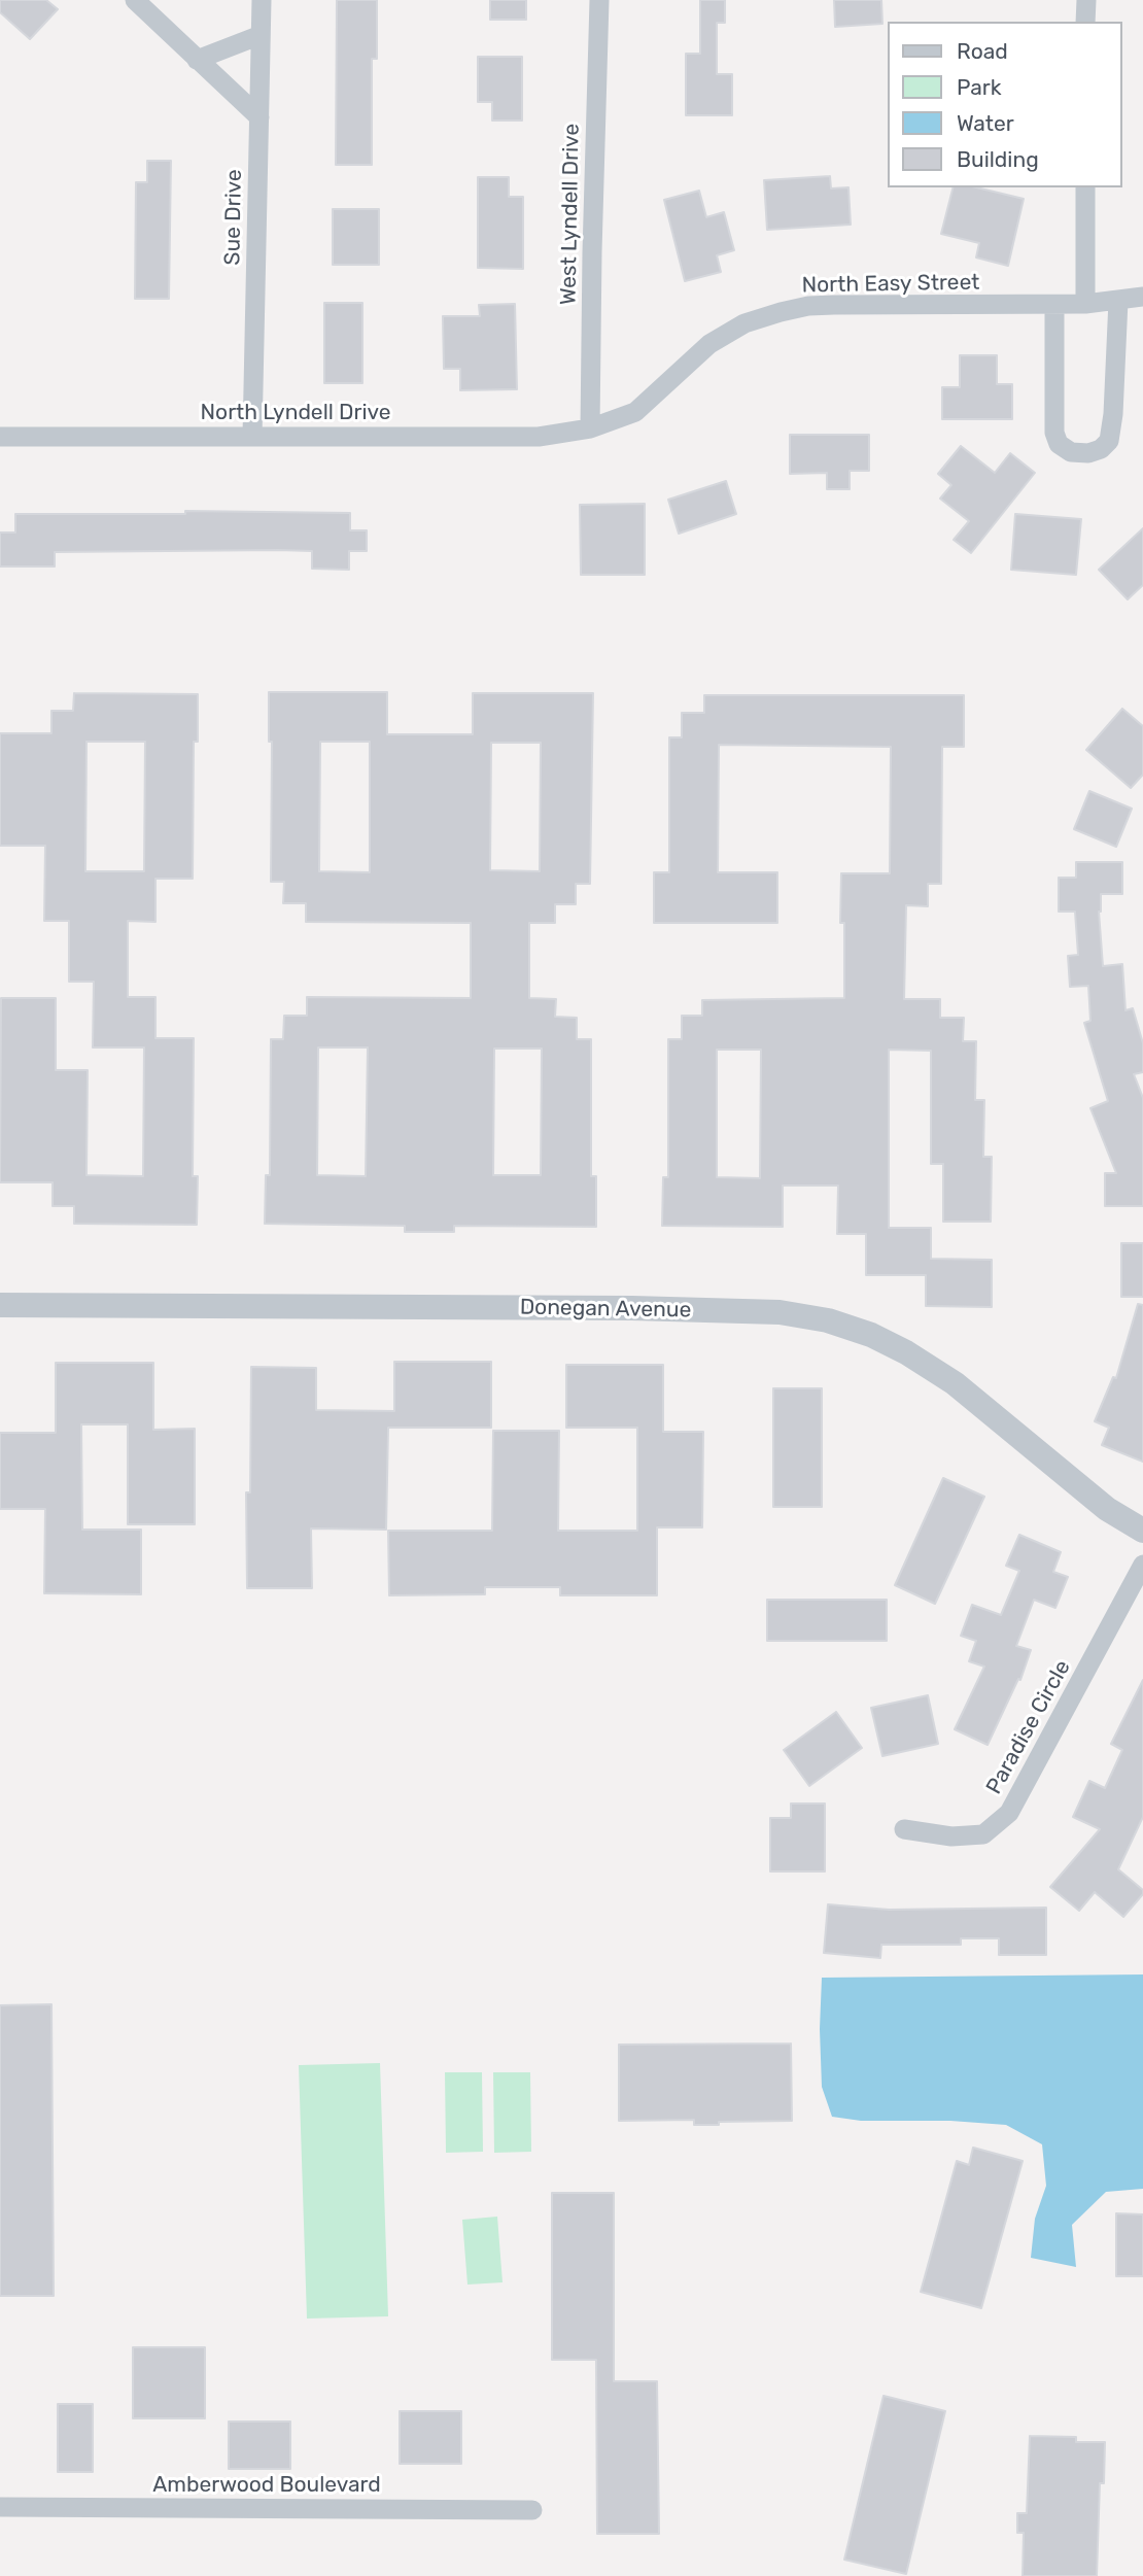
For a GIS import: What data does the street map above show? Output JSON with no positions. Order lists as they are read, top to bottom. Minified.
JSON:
{"streets":{"street":["West Lyndell Drive","Sue Drive","North Easy Street","North Lyndell Drive","Donegan Avenue","Paradise Circle","Amberwood Boulevard"]},"crossings":[["West Lyndell Drive","North Easy Street"],["West Lyndell Drive","North Lyndell Drive"],["Sue Drive","North Lyndell Drive"],["North Easy Street","North Lyndell Drive"]],"legend":["Road","Park","Water","Building"]}
